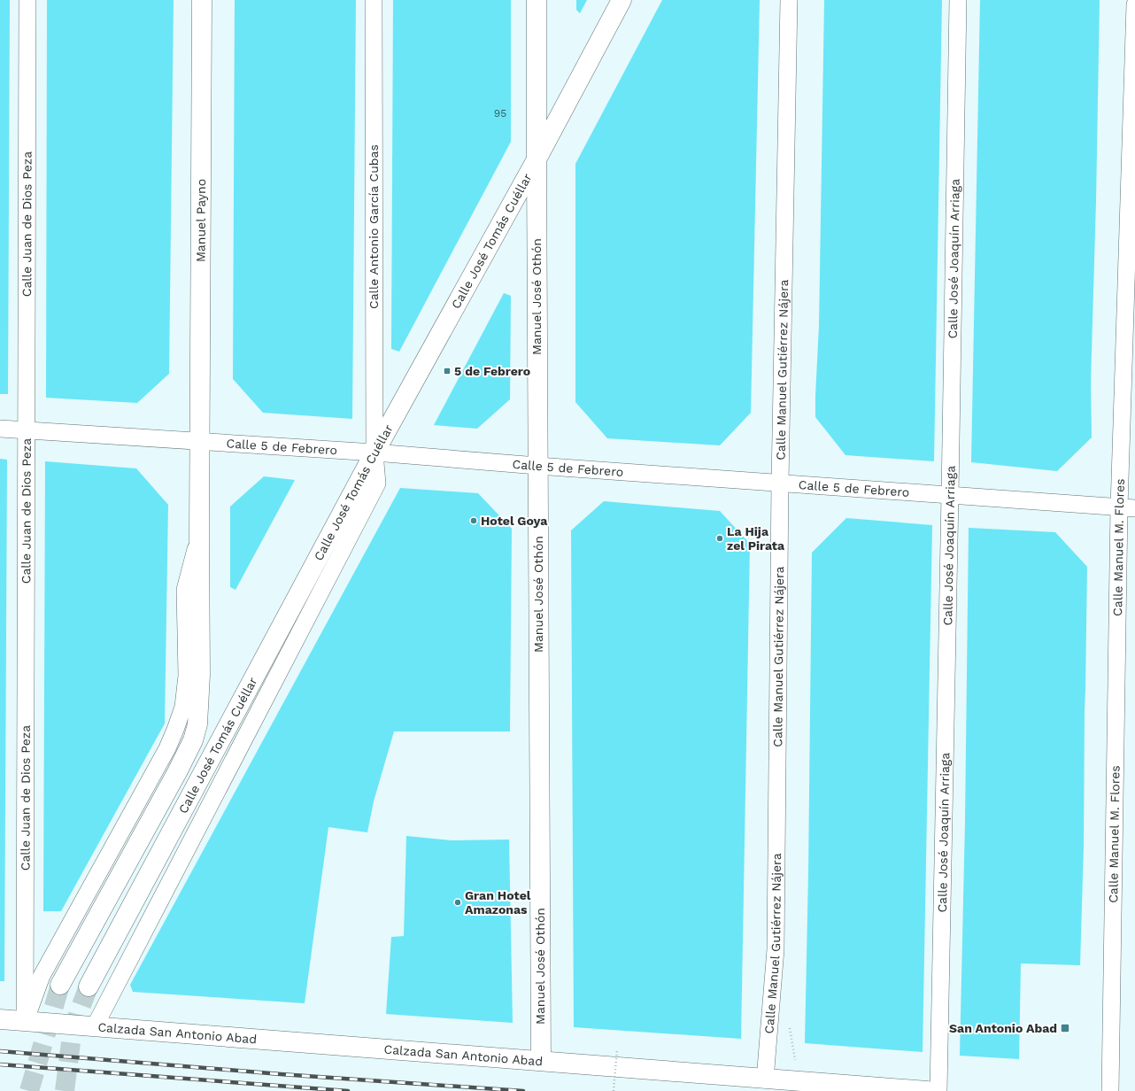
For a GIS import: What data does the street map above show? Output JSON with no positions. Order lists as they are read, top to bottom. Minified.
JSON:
{"streets":{"main road":["Manuel Payno","Calle José Tomás Cuéllar","Manuel José Othón","Calzada San Antonio Abad"],"street":["Calle Juan de Dios Peza","Calle Antonio García Cubas","Calle José Joaquín Arriaga","Calle Manuel Gutiérrez Nájera","Calle 5 de Febrero","Calle Manuel M. Flores"]},"crossings":[["Manuel Payno","Calle José Tomás Cuéllar"],["Manuel Payno","Calle 5 de Febrero"],["Calle Juan de Dios Peza","Calle 5 de Febrero"],["Calle Juan de Dios Peza","Calzada San Antonio Abad"],["Calle Antonio García Cubas","Calle José Tomás Cuéllar"],["Calle Antonio García Cubas","Calle 5 de Febrero"],["Calle Antonio García Cubas","Calzada San Antonio Abad"],["Calle José Tomás Cuéllar","Manuel José Othón"],["Calle José Tomás Cuéllar","Calle 5 de Febrero"],["Calle José Joaquín Arriaga","Calle 5 de Febrero"],["Manuel José Othón","Calle 5 de Febrero"],["Manuel José Othón","Calzada San Antonio Abad"],["Calle Manuel Gutiérrez Nájera","Calle 5 de Febrero"],["Calle Manuel Gutiérrez Nájera","Calzada San Antonio Abad"],["Calle 5 de Febrero","Calle Manuel M. Flores"]],"places":{"transit":["5 de Febrero","San Antonio Abad"],"other":["Hotel Goya","La Hija zel Pirata","Gran Hotel Amazonas"]},"house_numbers":["95"]}
